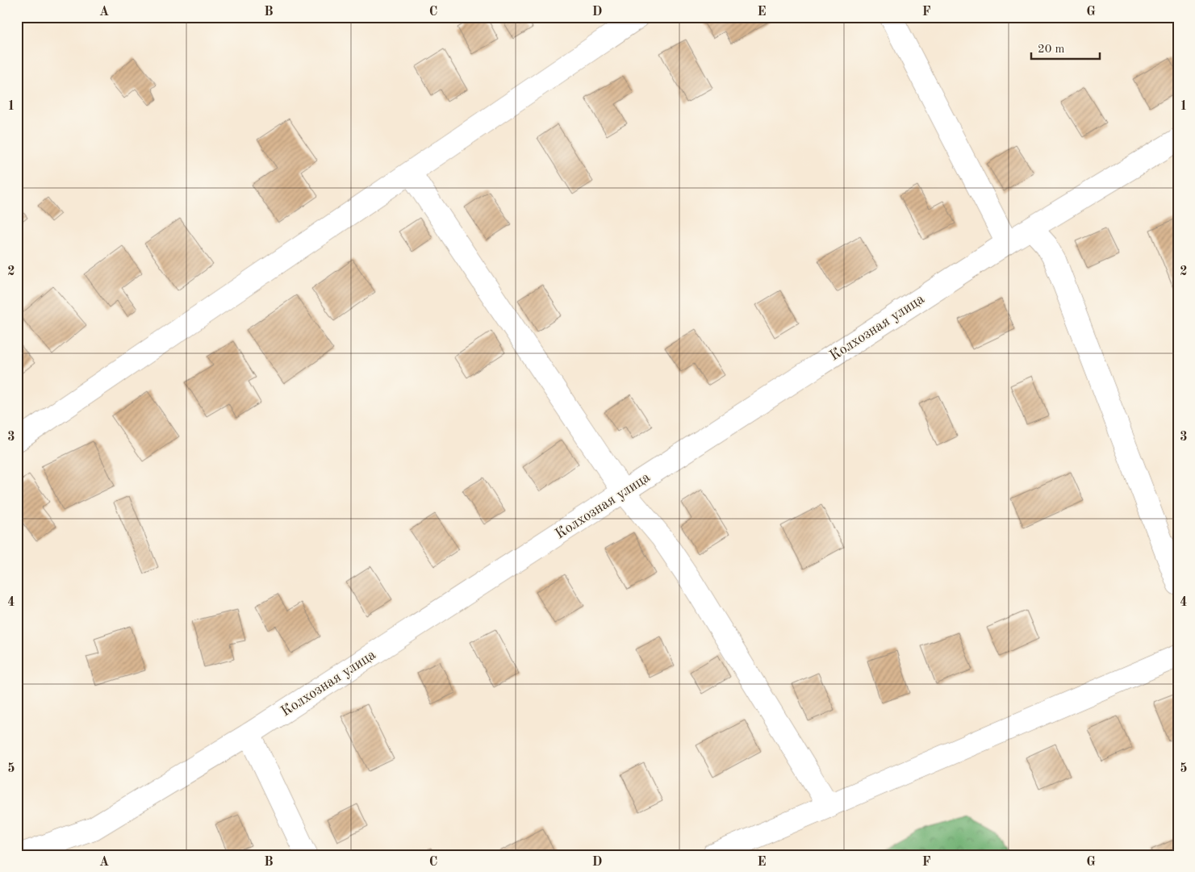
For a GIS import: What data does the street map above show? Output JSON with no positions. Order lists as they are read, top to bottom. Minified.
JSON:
{"streets":{"street":["Колхозная улица"]},"scale_bar":"20 m","grid":{"columns":["A","B","C","D","E","F","G"],"rows":["1","2","3","4","5"]}}
